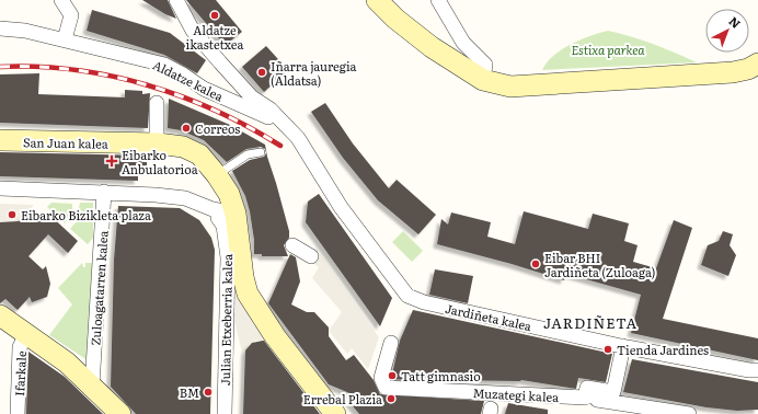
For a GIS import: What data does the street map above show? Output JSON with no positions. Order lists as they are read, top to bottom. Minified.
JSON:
{"streets":{"street":["Aldatze kalea","San Juan kalea","Zuloagatarren kalea","Jardiñeta kalea","Julian Etxeberria kalea","Ifarkale","Muzategi kalea"]},"crossings":[["Aldatze kalea","Jardiñeta kalea"],["San Juan kalea","Julian Etxeberria kalea"]],"districts":["JARDIÑETA"],"parks":["Estixa parkea"],"places":{"other":["Aldatze ikastetxea","Iñarra jauregia (Aldatsa)","Correos","Eibarko Bizikleta plaza","Eibar BHI Jardiñeta (Zuloaga)","Tienda Jardines","Tatt gimnasio","BM","Errebal Plazia"],"health":["Eibarko Anbulatorioa"]},"north":"top right"}
